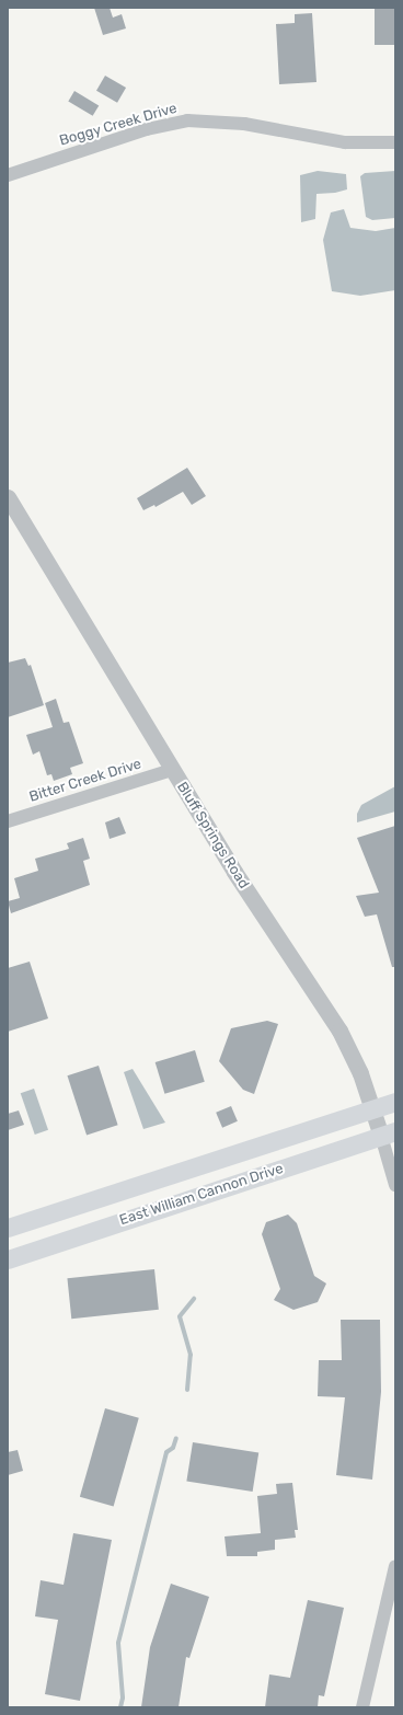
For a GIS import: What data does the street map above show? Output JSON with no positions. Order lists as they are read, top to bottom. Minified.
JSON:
{"streets":{"main road":["East William Cannon Drive"],"street":["Boggy Creek Drive","Bitter Creek Drive","Bluff Springs Road"]},"crossings":[["Bitter Creek Drive","Bluff Springs Road"],["Bluff Springs Road","East William Cannon Drive"]]}
